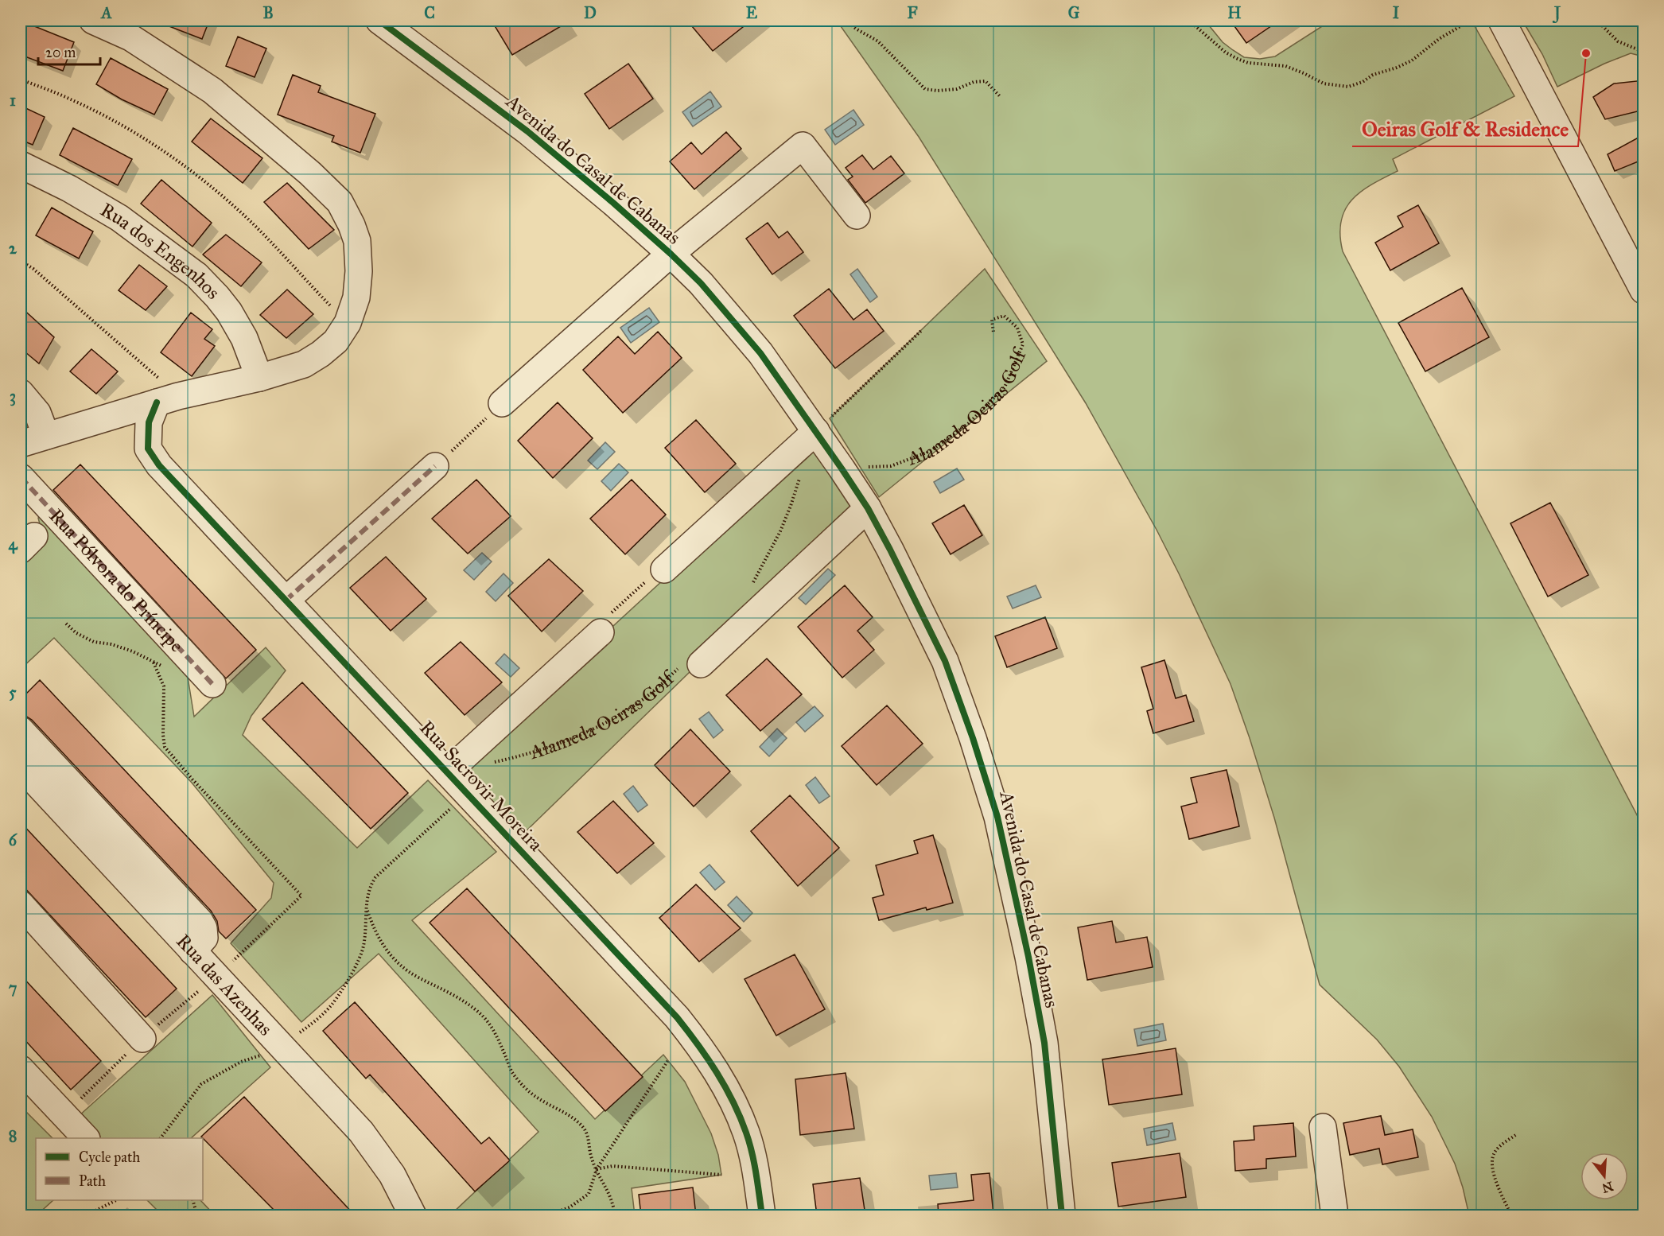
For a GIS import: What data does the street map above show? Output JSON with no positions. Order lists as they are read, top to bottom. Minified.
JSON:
{"streets":{"street":["Avenida do Casal de Cabanas","Rua dos Engenhos","Alameda Oeiras Golf","Rua Pólvora do Príncipe","Rua Sacrovir Moreira","Rua das Azenhas"]},"crossings":[["Avenida do Casal de Cabanas","Alameda Oeiras Golf"],["Alameda Oeiras Golf","Rua Sacrovir Moreira"]],"places":["Oeiras Golf & Residence"],"legend":["Cycle path","Path"],"scale_bar":"20 m","north":"bottom","grid":{"columns":["A","B","C","D","E","F","G","H","I","J"],"rows":["1","2","3","4","5","6","7","8"]}}
